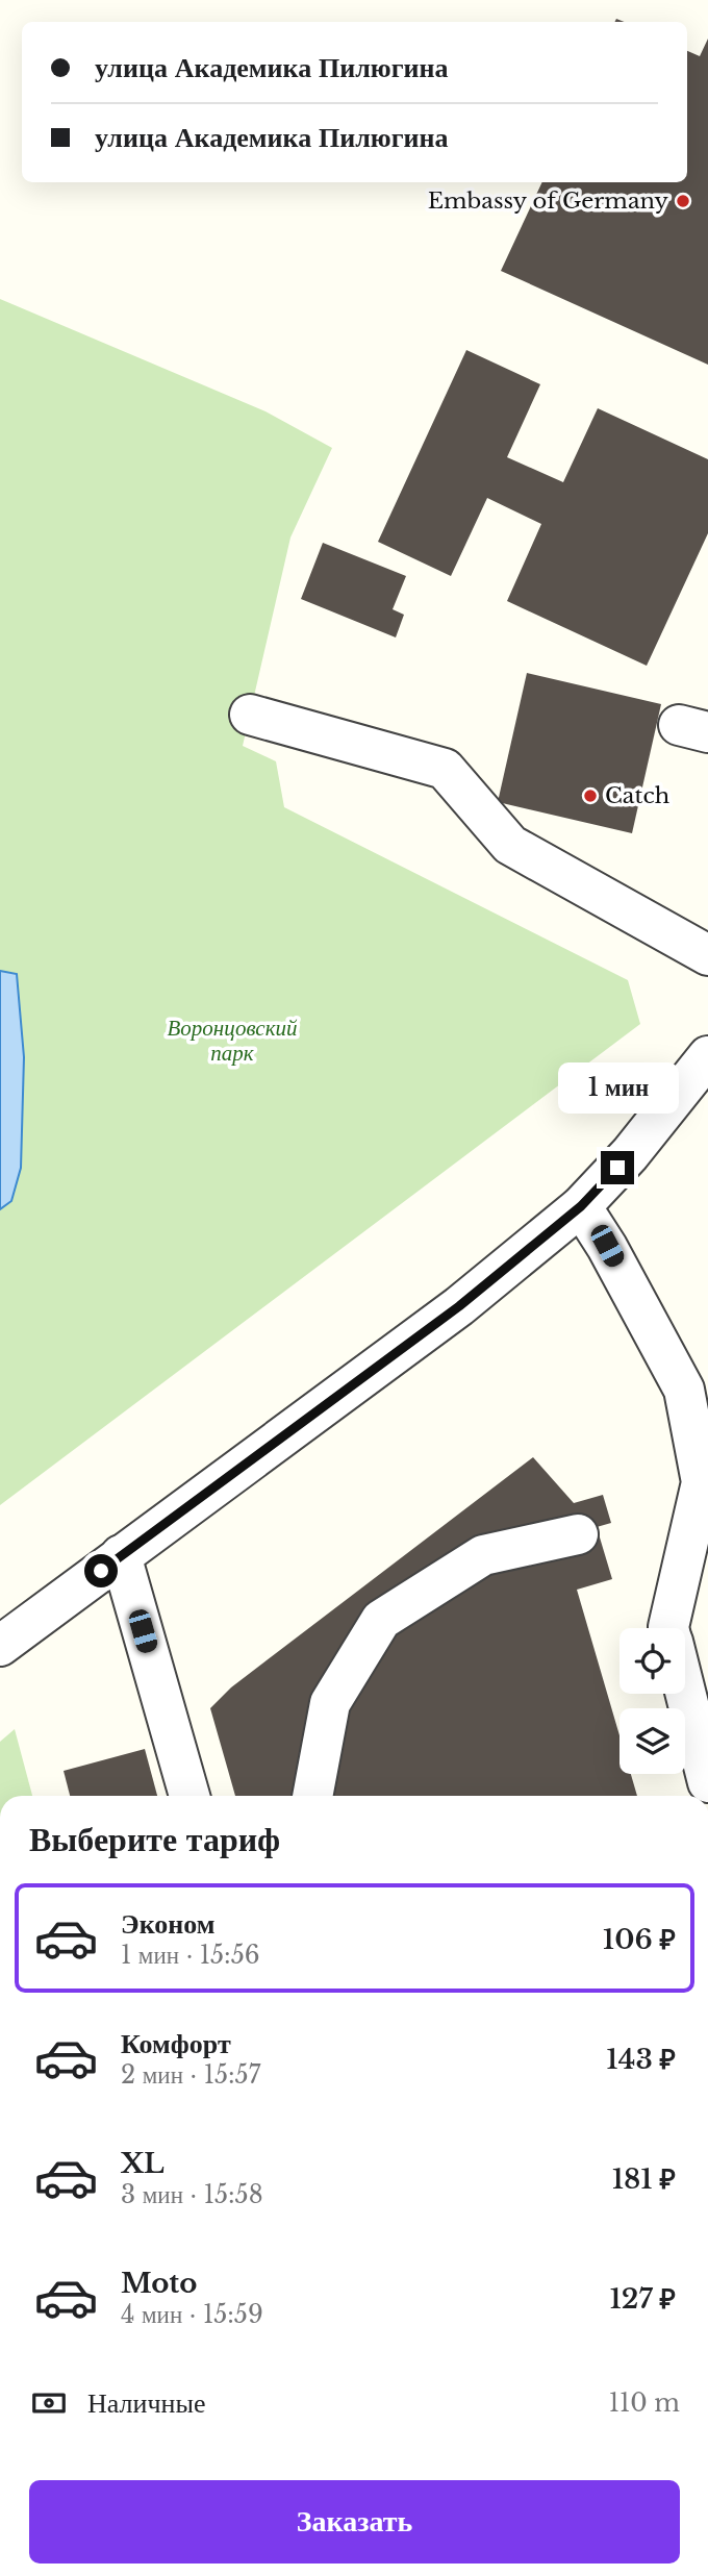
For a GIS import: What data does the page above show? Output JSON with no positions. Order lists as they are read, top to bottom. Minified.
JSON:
{"parks":["Воронцовский парк"],"places":["Embassy of Germany","Catch"],"page":{"banner":["улица Академика Пилюгина","улица Академика Пилюгина"],"bubble":"1 мин","heading":"Выберите тариф","list":[{"name":"Эконом","note":"1 мин · 15:56","value":"106 ₽"},{"name":"Комфорт","note":"2 мин · 15:57","value":"143 ₽"},{"name":"XL","note":"3 мин · 15:58","value":"181 ₽"},{"name":"Moto","note":"4 мин · 15:59","value":"127 ₽"}],"pay":["Наличные","110 m"],"buttons":"Заказать"}}
